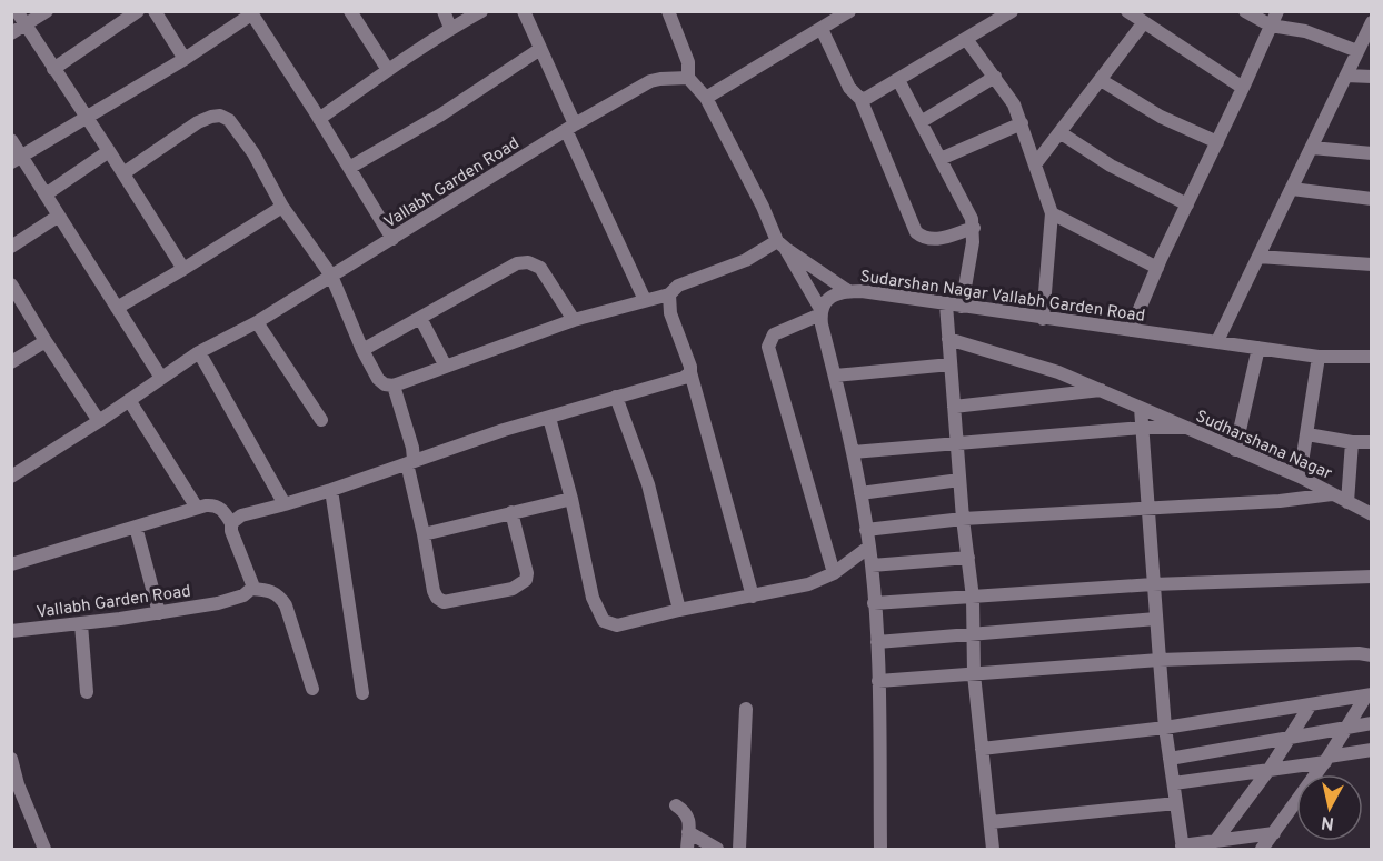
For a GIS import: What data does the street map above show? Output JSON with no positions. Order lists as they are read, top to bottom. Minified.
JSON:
{"streets":{"street":["Vallabh Garden Road","Sudarshan Nagar Vallabh Garden Road","Sudharshana Nagar"]},"north":"bottom"}
